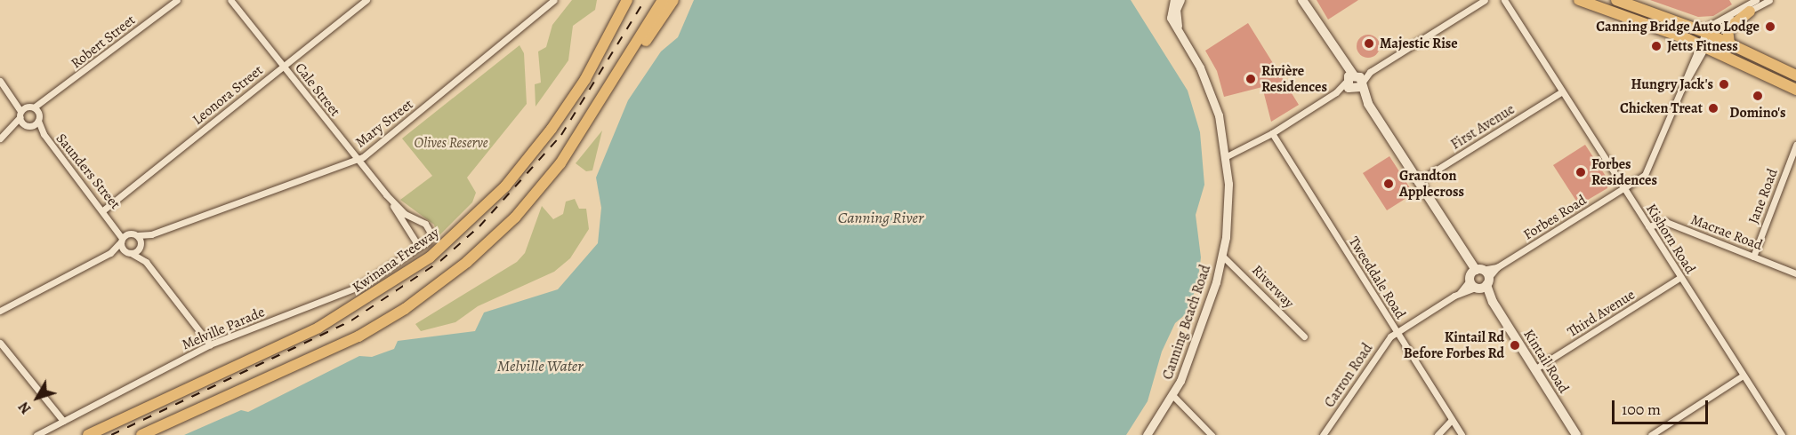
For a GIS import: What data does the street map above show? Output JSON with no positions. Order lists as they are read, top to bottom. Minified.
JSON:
{"streets":{"highway":["Kwinana Freeway"],"main road":["Kintail Road"],"street":["Robert Street","Cale Street","Leonora Street","Mary Street","First Avenue","Saunders Street","Jane Road","Forbes Road","Macrae Road","Kishorn Road","Tweeddale Road","Riverway","Third Avenue","Canning Beach Road","Melville Parade","Carron Road"]},"crossings":[["Robert Street","Saunders Street"],["Cale Street","Leonora Street"],["Cale Street","Mary Street"],["Cale Street","Melville Parade"],["Leonora Street","Saunders Street"],["Mary Street","Saunders Street"],["First Avenue","Kishorn Road"],["First Avenue","Kintail Road"],["Jane Road","Macrae Road"],["Forbes Road","Kishorn Road"],["Forbes Road","Tweeddale Road"],["Forbes Road","Kintail Road"],["Forbes Road","Carron Road"],["Macrae Road","Kishorn Road"],["Kishorn Road","Third Avenue"],["Tweeddale Road","Carron Road"],["Riverway","Canning Beach Road"],["Third Avenue","Kintail Road"]],"water":["Canning River","Melville Water"],"parks":["Olives Reserve"],"places":["Canning Bridge Auto Lodge","Majestic Rise","Jetts Fitness","Rivière Residences","Hungry Jack's","Domino's","Chicken Treat","Forbes Residences","Grandton Applecross","Kintail Rd Before Forbes Rd"],"scale_bar":"100 m","north":"bottom left"}
